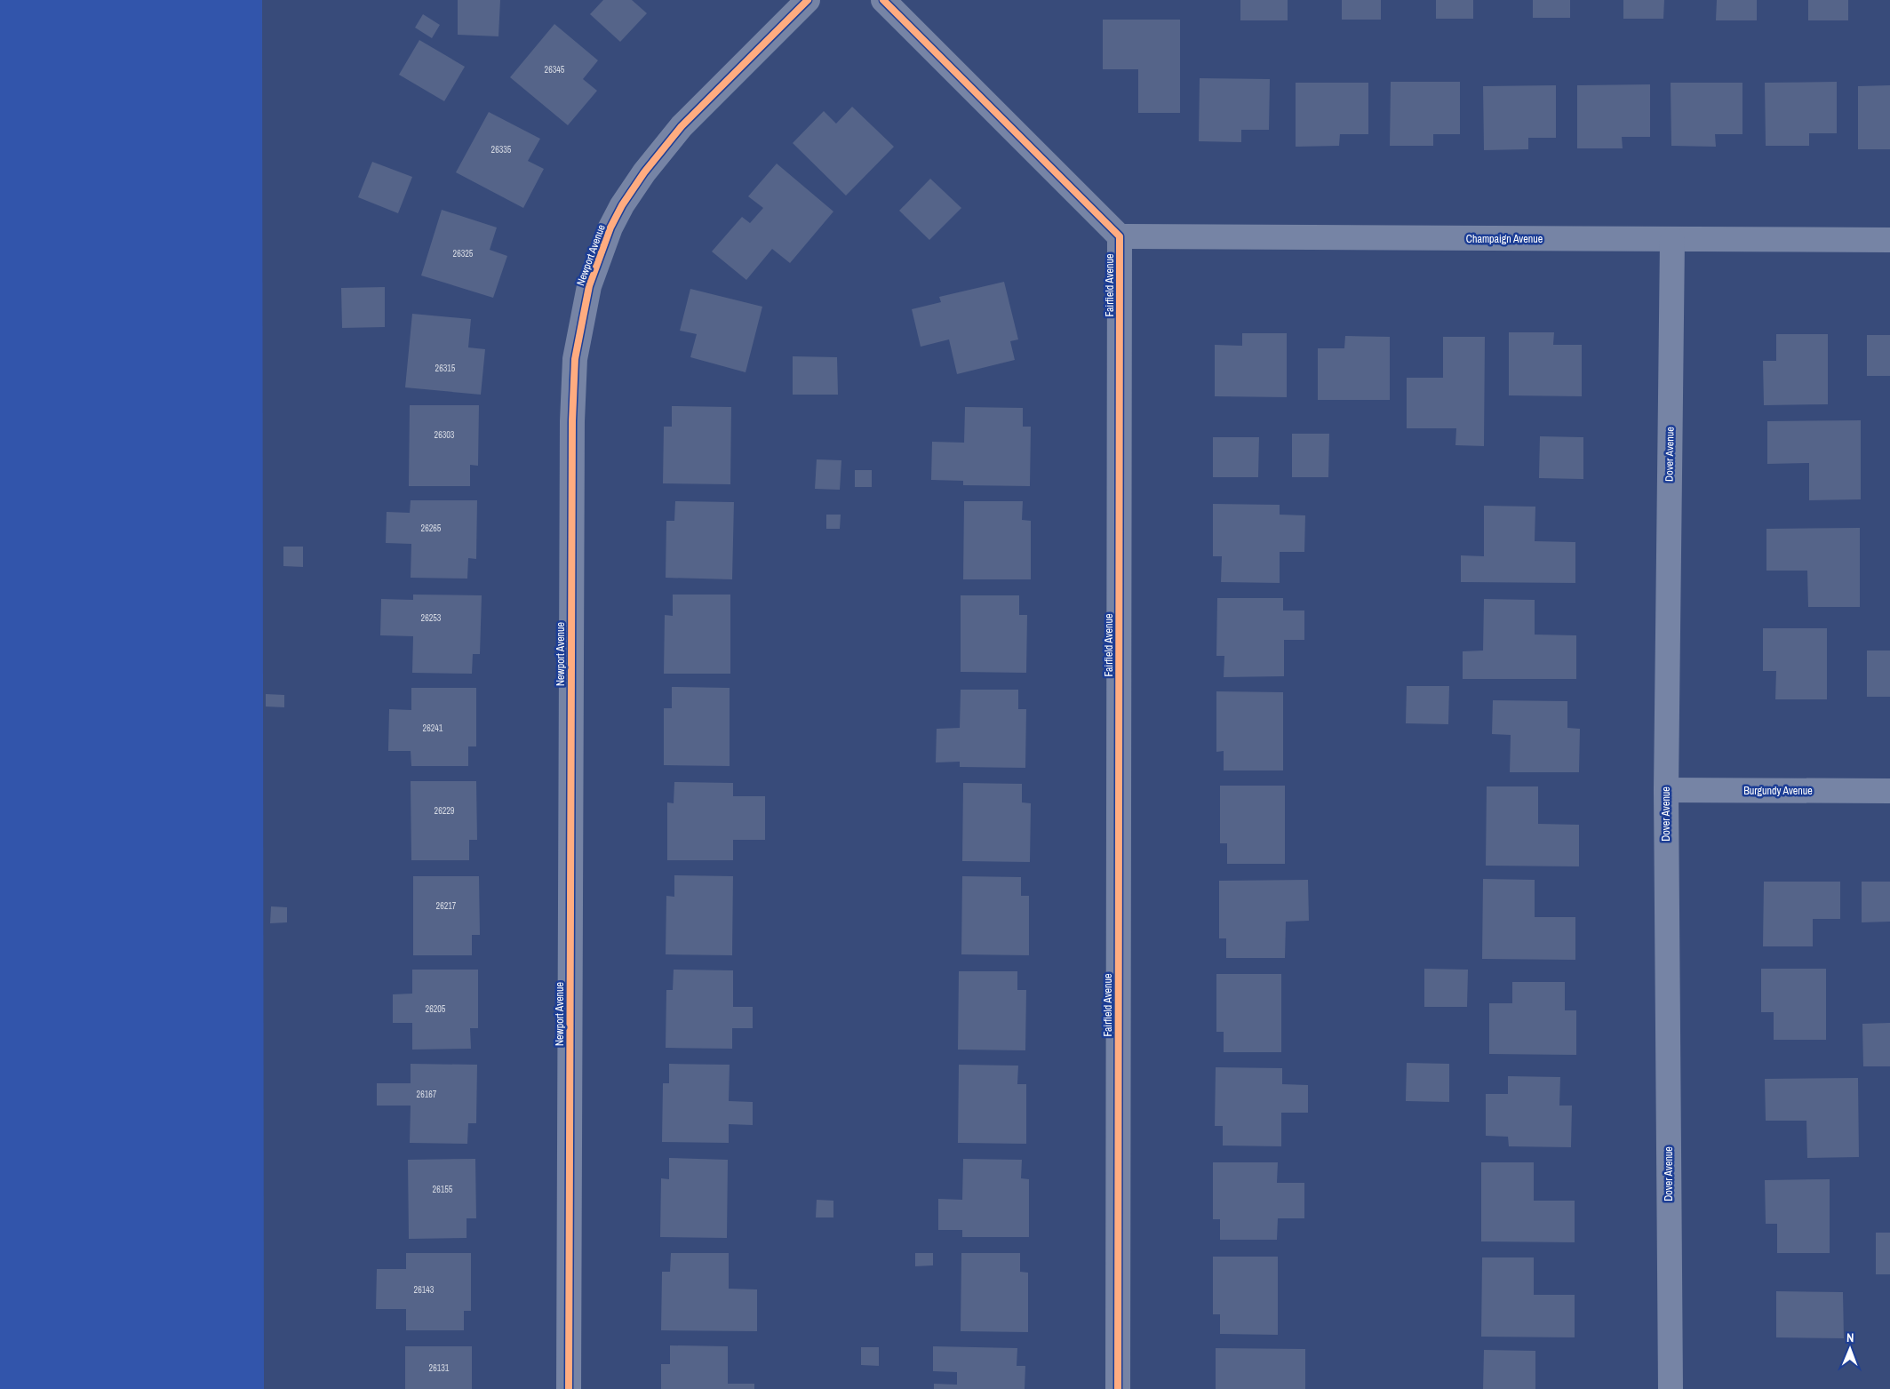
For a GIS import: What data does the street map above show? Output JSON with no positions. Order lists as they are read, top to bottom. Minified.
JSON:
{"streets":{"street":["Champaign Avenue","Newport Avenue","Fairfield Avenue","Dover Avenue","Burgundy Avenue"]},"crossings":[["Champaign Avenue","Fairfield Avenue"],["Champaign Avenue","Dover Avenue"],["Dover Avenue","Burgundy Avenue"]],"house_numbers":["26345","26335","26325","26315","26303","26265","26253","26241","26229","26217","26205","26167","26155","26143","26131"],"north":"top"}
